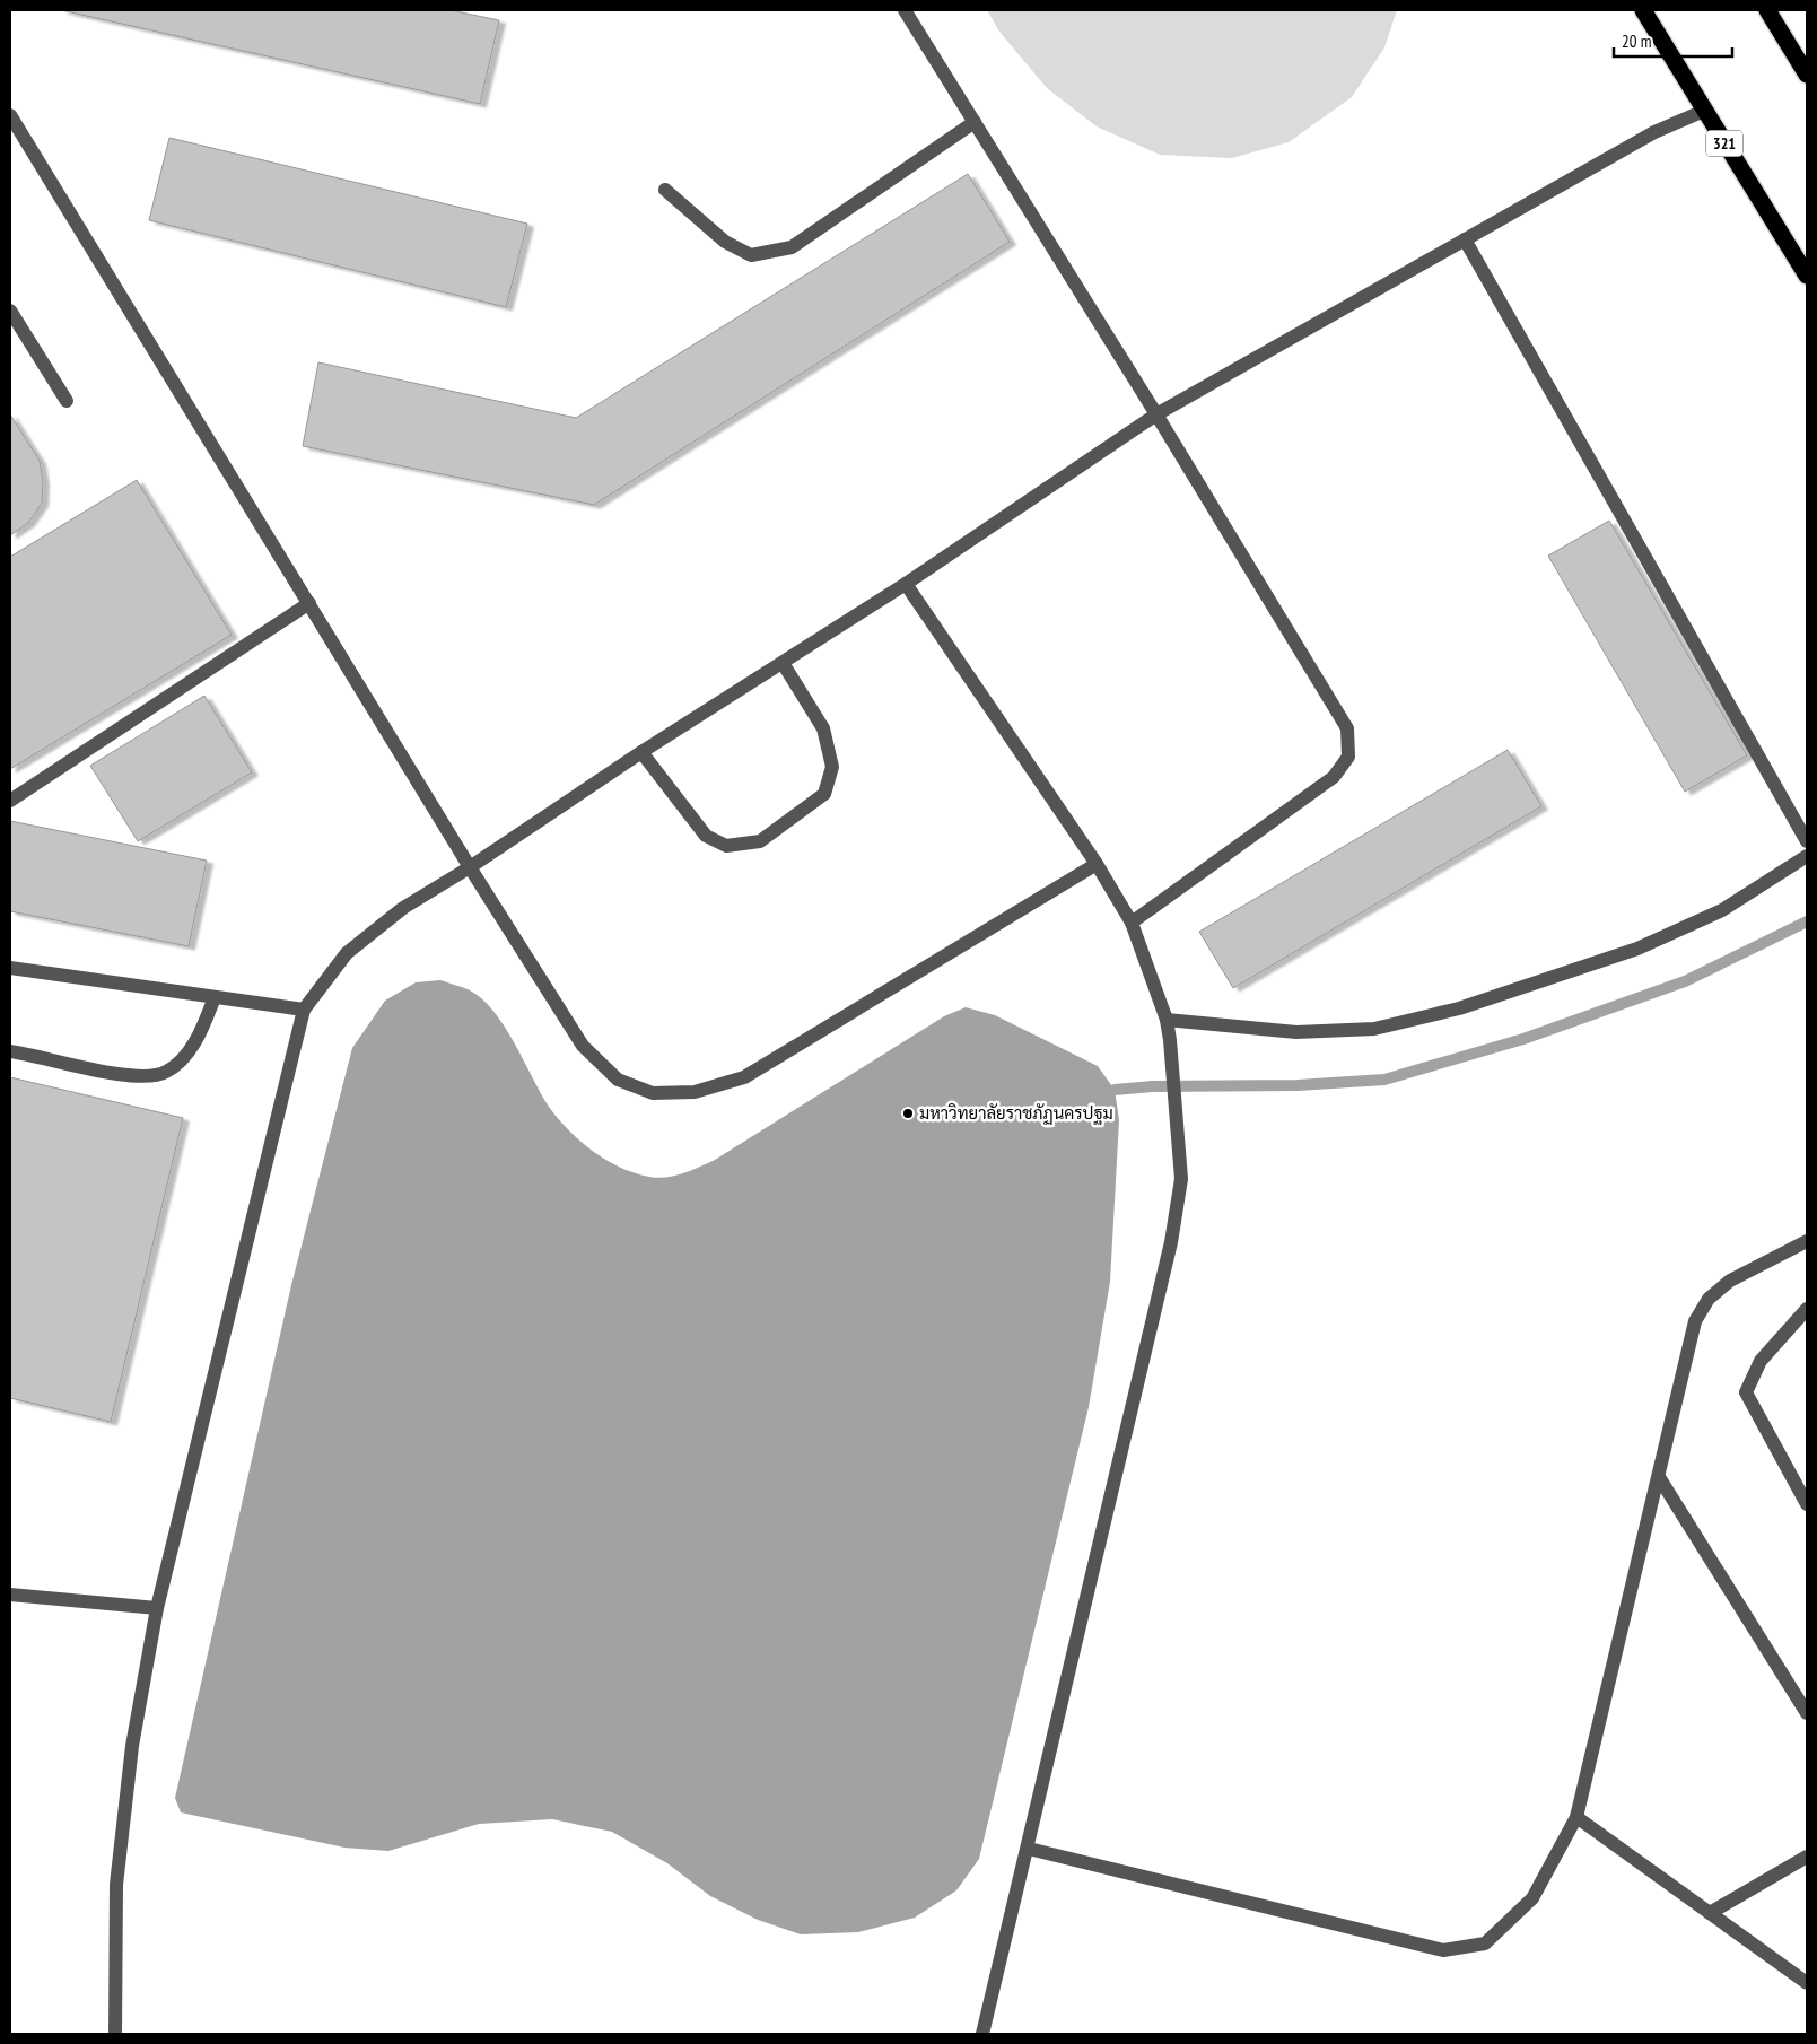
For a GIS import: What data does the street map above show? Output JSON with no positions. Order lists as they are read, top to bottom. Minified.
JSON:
{"streets":{"highway":["321"]},"places":["มหาวิทยาลัยราชภัฏนครปฐม"],"scale_bar":"20 m"}
